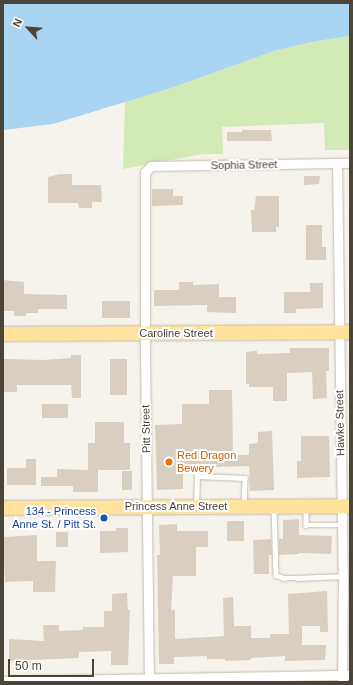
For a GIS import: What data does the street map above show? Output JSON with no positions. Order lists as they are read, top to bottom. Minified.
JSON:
{"streets":{"main road":["Caroline Street","Princess Anne Street"],"street":["Sophia Street","Hawke Street","Pitt Street"]},"crossings":[["Sophia Street","Hawke Street"],["Sophia Street","Pitt Street"],["Caroline Street","Hawke Street"],["Caroline Street","Pitt Street"],["Hawke Street","Princess Anne Street"],["Pitt Street","Princess Anne Street"]],"places":["Red Dragon Bewery","134 - Princess Anne St. / Pitt St."],"scale_bar":"50 m","north":"top left"}
